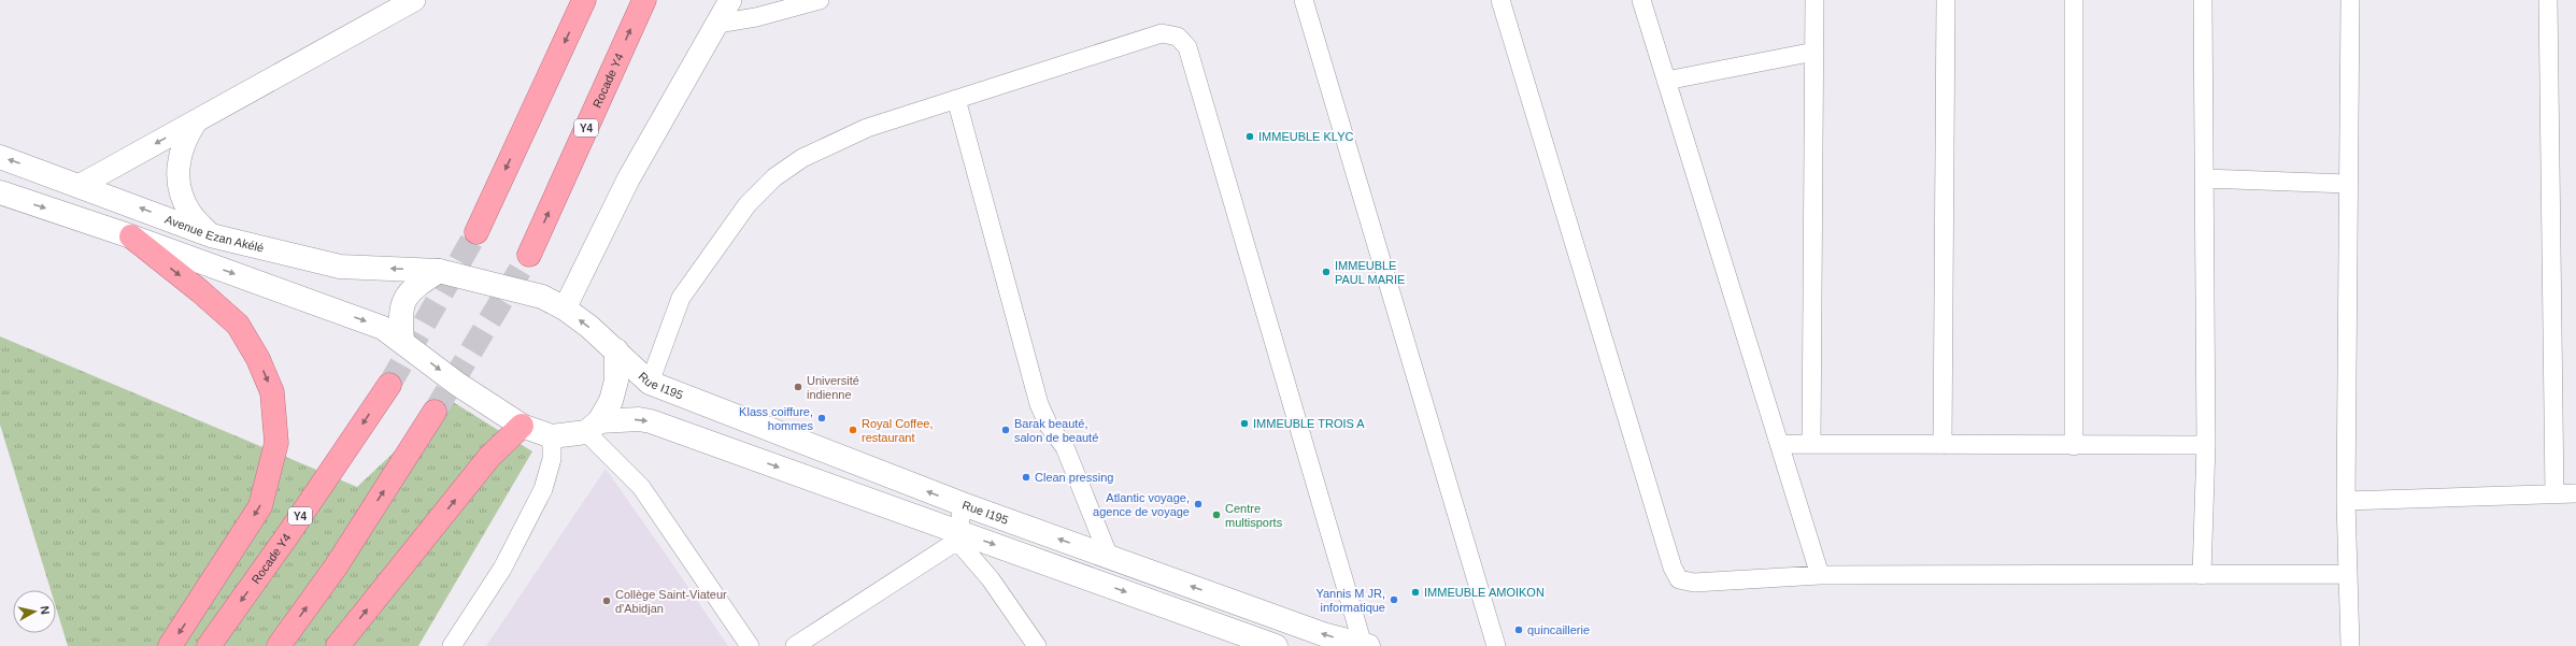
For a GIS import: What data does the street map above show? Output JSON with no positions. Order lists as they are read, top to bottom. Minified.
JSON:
{"streets":{"highway":["Rocade Y4","Y4"],"main road":["Avenue Ezan Akélé","Rue I195"]},"crossings":[["Avenue Ezan Akélé","Rue I195"]],"places":["IMMEUBLE KLYC","IMMEUBLE PAUL MARIE","Université indienne","Klass coiffure, hommes","IMMEUBLE TROIS A","Royal Coffee, restaurant","Barak beauté, salon de beauté","Clean pressing","Atlantic voyage, agence de voyage","Centre multisports","IMMEUBLE AMOIKON","Yannis M JR, informatique","Collège Saint-Viateur d'Abidjan","quincaillerie"],"north":"right"}
